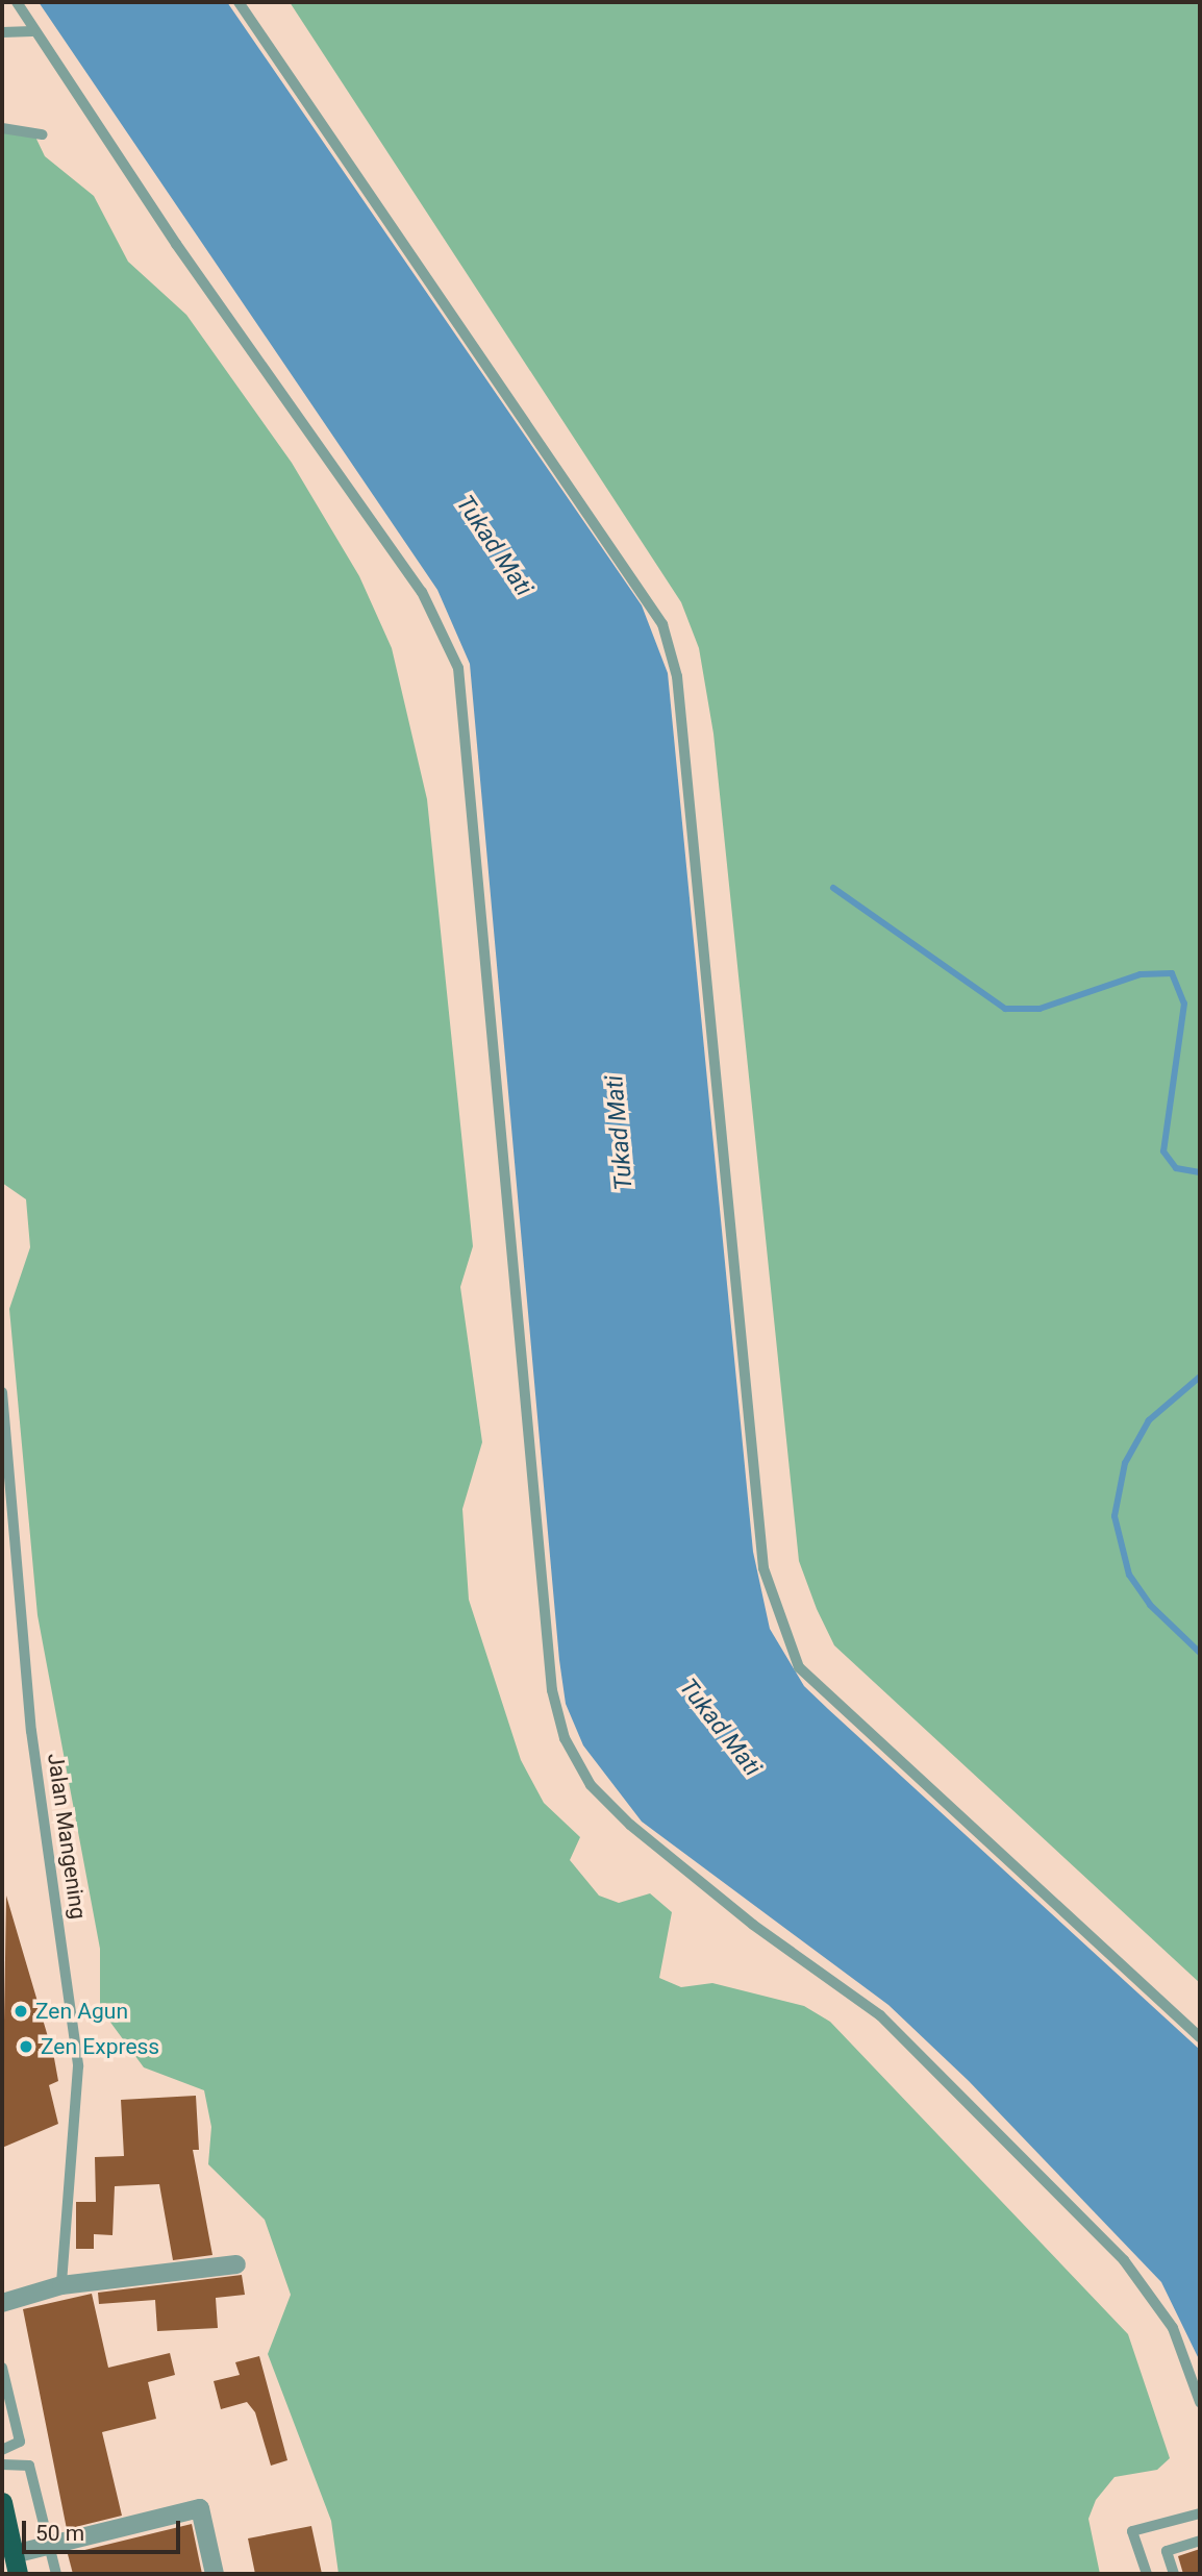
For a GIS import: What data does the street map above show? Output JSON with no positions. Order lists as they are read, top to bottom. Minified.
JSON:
{"streets":{"lane":["Jalan Mangening"]},"water":["Tukad Mati"],"places":["Zen Agun","Zen Express"],"scale_bar":"50 m"}
